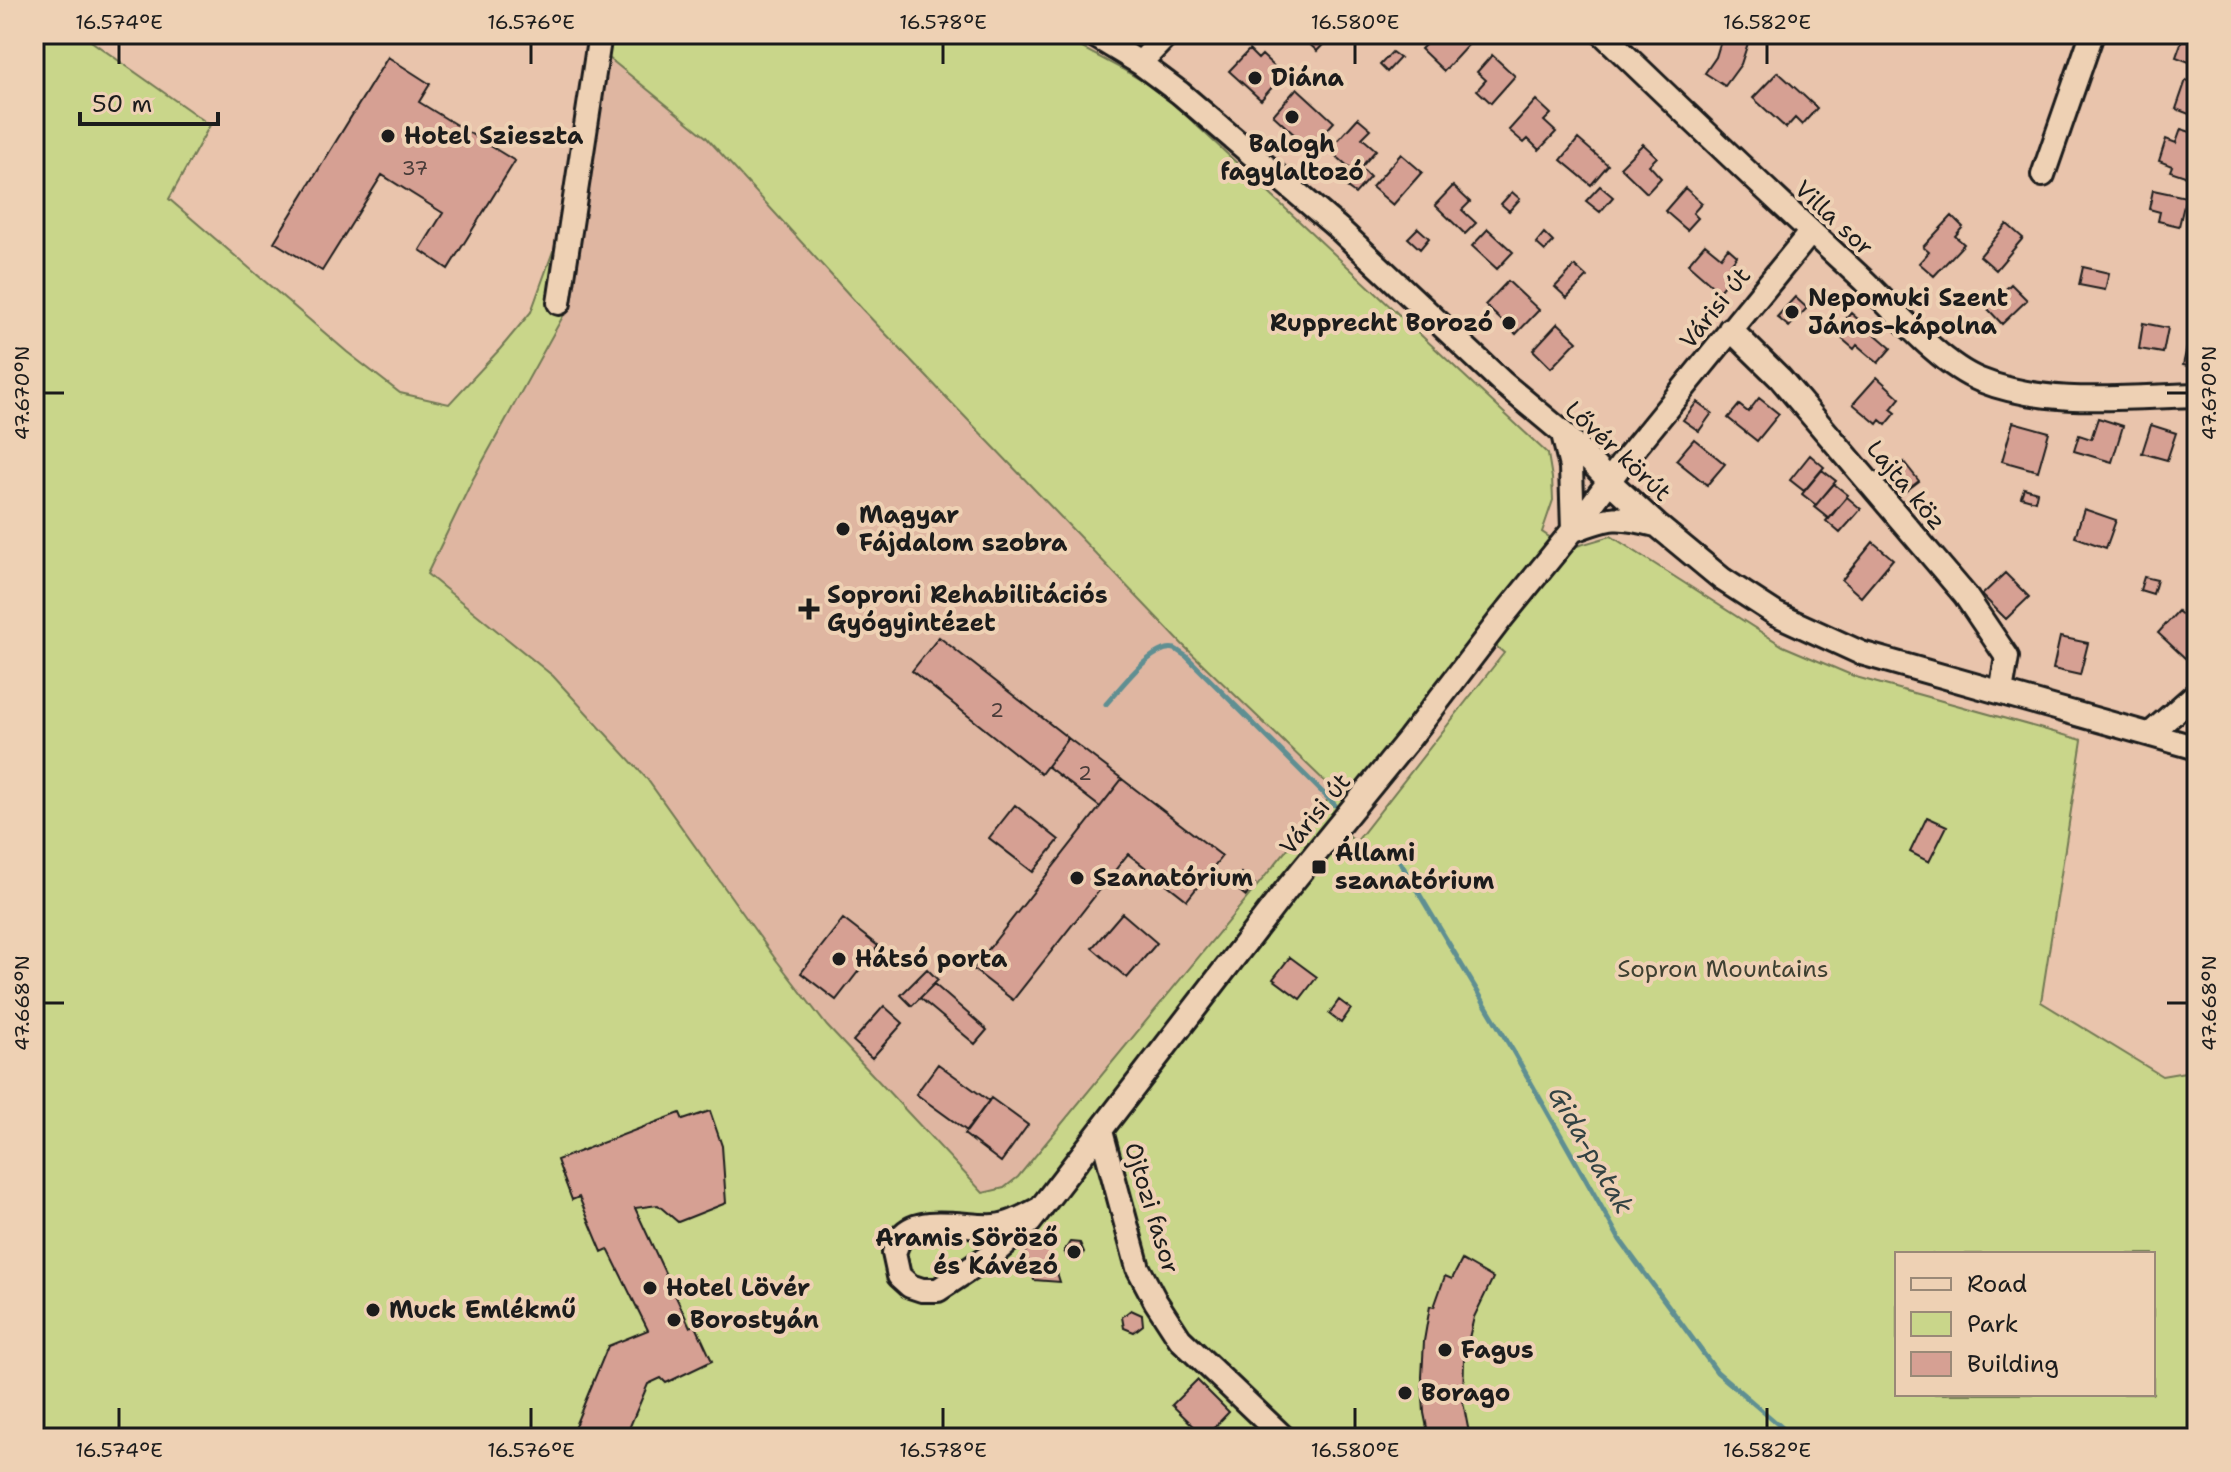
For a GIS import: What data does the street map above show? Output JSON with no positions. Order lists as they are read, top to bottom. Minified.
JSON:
{"streets":{"street":["Villa sor","Várisi út","Lővér körút","Lajta köz","Ojtozi fasor"]},"crossings":[["Villa sor","Várisi út"],["Várisi út","Lővér körút"],["Várisi út","Lajta köz"],["Várisi út","Ojtozi fasor"],["Lővér körút","Lajta köz"]],"water":["Gida-patak"],"parks":["Sopron Mountains"],"places":{"other":["Diána","Balogh fagylaltozó","Hotel Szieszta","Nepomuki Szent János-kápolna","Rupprecht Borozó","Magyar Fájdalom szobra","Szanatórium","Hátsó porta","Aramis Söröző és Kávézó","Hotel Lövér","Muck Emlékmű","Borostyán","Fagus","Borago"],"health":["Soproni Rehabilitációs Gyógyintézet"],"transit":["Állami szanatórium"]},"house_numbers":["37","2","2"],"legend":["Road","Park","Building"],"scale_bar":"50 m","coordinates":["16.574°E","16.576°E","16.578°E","16.580°E","16.582°E","47.670°N","47.668°N"]}
